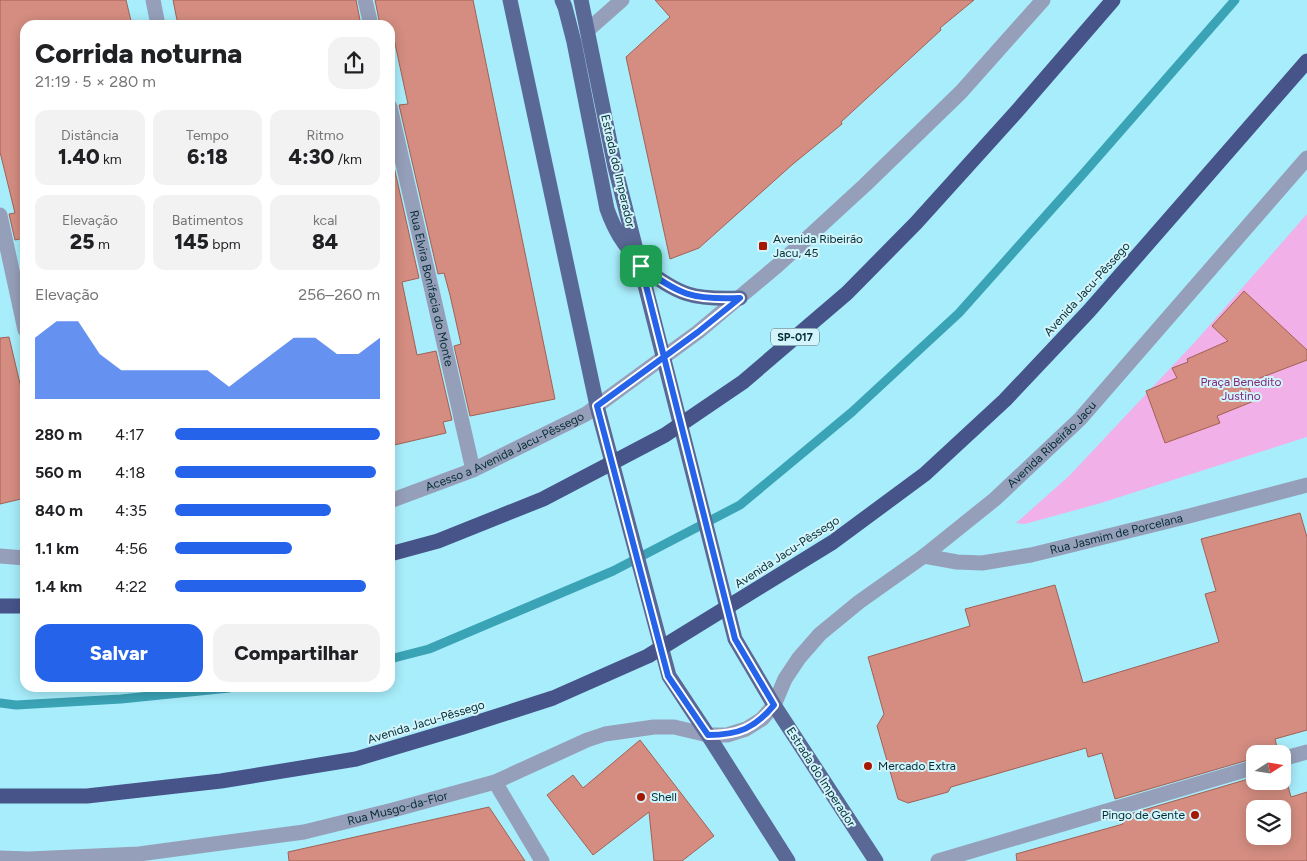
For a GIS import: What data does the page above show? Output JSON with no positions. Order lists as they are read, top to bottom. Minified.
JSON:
{"streets":{"highway":["Avenida Jacu-Pêssego","SP-017"],"main road":["Estrada do Imperador"],"street":["Rua Elvira Bonifacia do Monte","Avenida Ribeirão Jacu","Acesso a Avenida Jacu-Pêssego","Rua Jasmim de Porcelana","Rua Musgo-da-Flor"]},"crossings":[["Estrada do Imperador","Avenida Ribeirão Jacu"],["Estrada do Imperador","Acesso a Avenida Jacu-Pêssego"],["Estrada do Imperador","Rua Musgo-da-Flor"],["Rua Elvira Bonifacia do Monte","Acesso a Avenida Jacu-Pêssego"],["Avenida Ribeirão Jacu","Rua Jasmim de Porcelana"],["Avenida Ribeirão Jacu","Rua Musgo-da-Flor"]],"parks":["Praça Benedito Justino"],"places":{"transit":["Avenida Ribeirão Jacu, 45"],"other":["Mercado Extra","Shell","Pingo de Gente"]},"north":"right","page":{"heading":["Corrida noturna","21:19 · 5 × 280 m"],"stats":[["Distância","1.40 km"],["Tempo","6:18"],["Ritmo","4:30 /km"],["Elevação","25 m"],["Batimentos","145 bpm"],["kcal","84"]],"chart":["Elevação","256–260 m"],"list":[{"name":"280 m","note":"4:17"},{"name":"560 m","note":"4:18"},{"name":"840 m","note":"4:35"},{"name":"1.1 km","note":"4:56"},{"name":"1.4 km","note":"4:22"}],"buttons":["Salvar","Compartilhar"]}}
